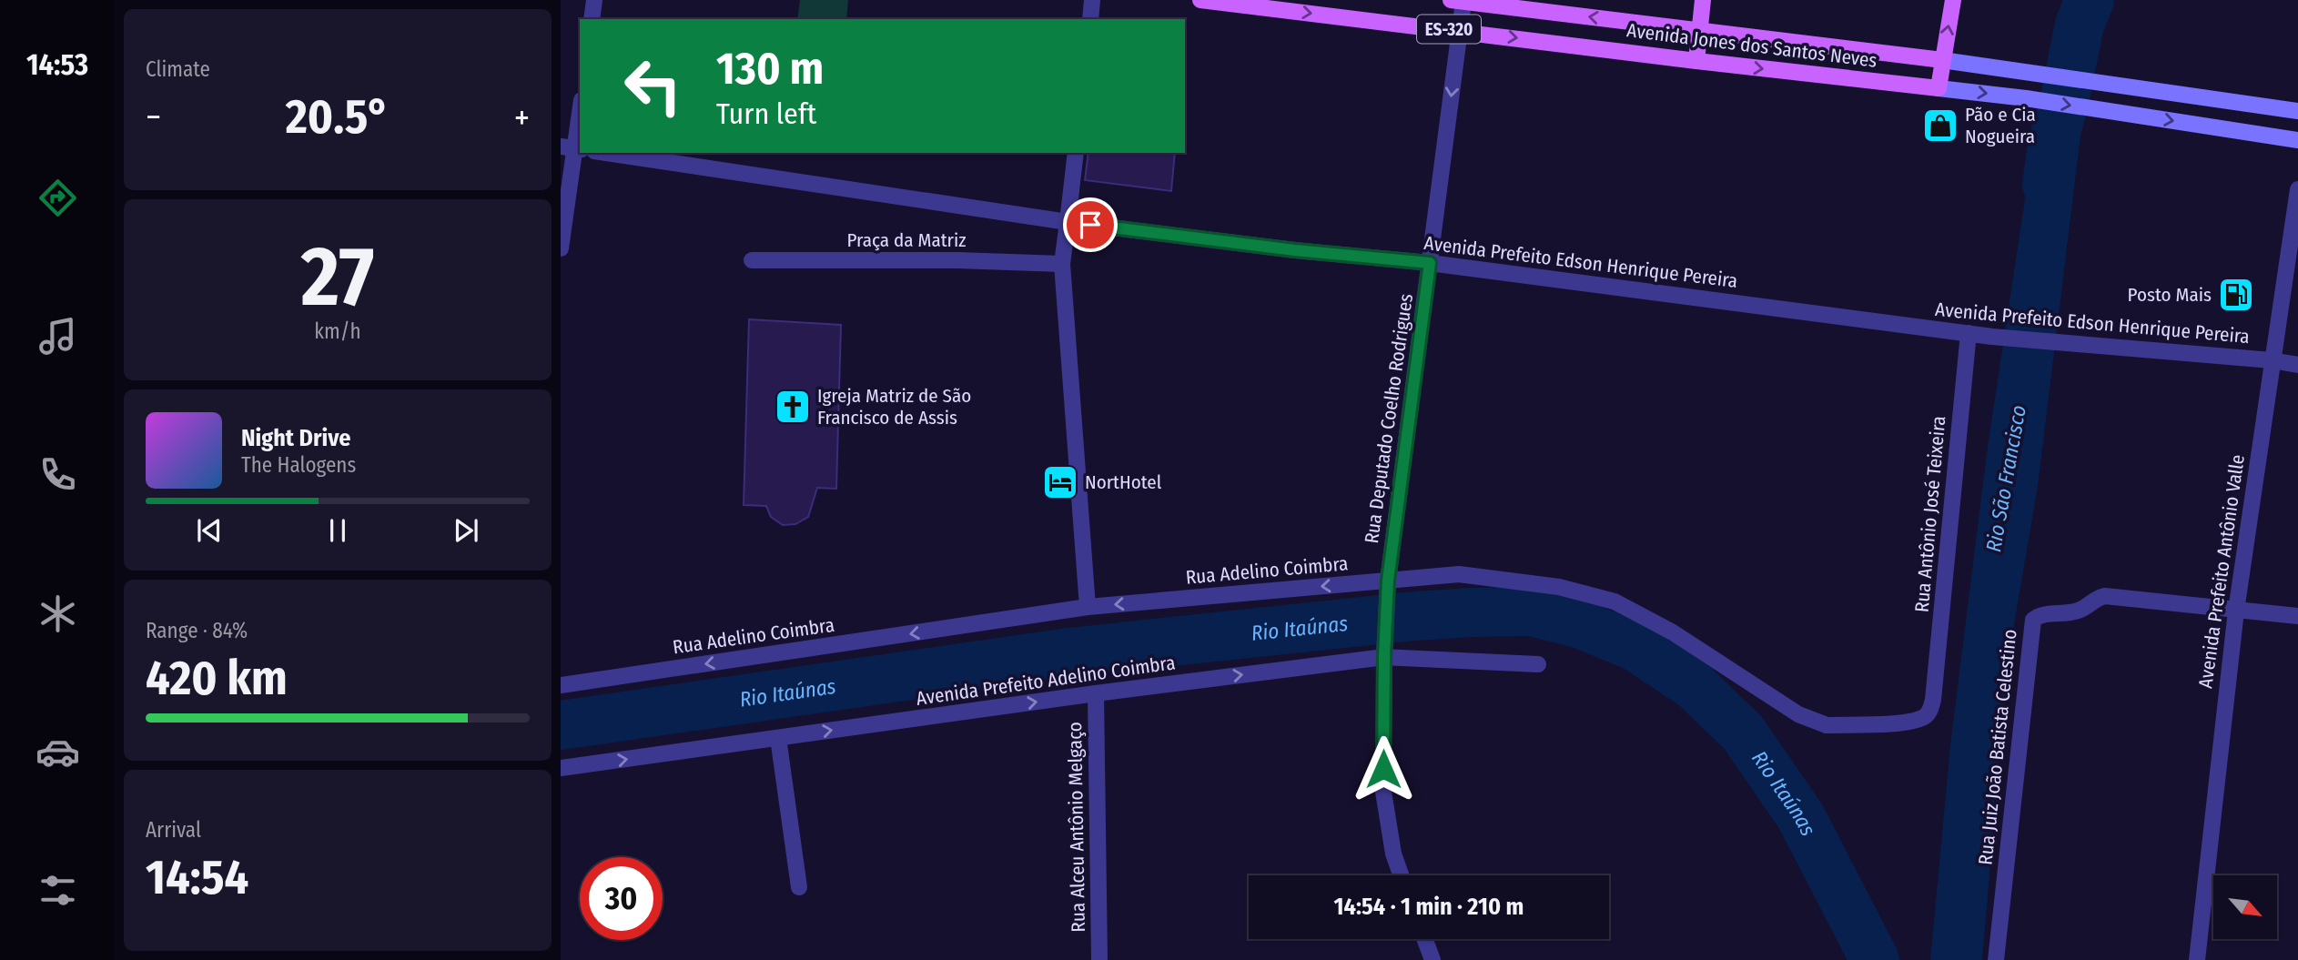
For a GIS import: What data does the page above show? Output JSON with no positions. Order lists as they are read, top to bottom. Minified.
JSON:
{"streets":{"main road":["ES-320","Avenida Jones dos Santos Neves"],"street":["Praça da Matriz","Avenida Prefeito Edson Henrique Pereira","Rua Deputado Coelho Rodrigues","Rua Antônio José Teixeira","Rua Adelino Coimbra","Avenida Prefeito Antônio Valle","Avenida Prefeito Adelino Coimbra","Rua Juiz João Batista Celestino","Rua Alceu Antônio Melgaço"]},"crossings":[["Avenida Jones dos Santos Neves","Rua Deputado Coelho Rodrigues"],["Avenida Prefeito Edson Henrique Pereira","Rua Deputado Coelho Rodrigues"],["Avenida Prefeito Edson Henrique Pereira","Rua Antônio José Teixeira"],["Avenida Prefeito Edson Henrique Pereira","Avenida Prefeito Antônio Valle"],["Rua Deputado Coelho Rodrigues","Rua Adelino Coimbra"],["Rua Deputado Coelho Rodrigues","Avenida Prefeito Adelino Coimbra"],["Rua Antônio José Teixeira","Rua Adelino Coimbra"],["Avenida Prefeito Antônio Valle","Rua Juiz João Batista Celestino"],["Avenida Prefeito Adelino Coimbra","Rua Alceu Antônio Melgaço"]],"one_way":["Rua Adelino Coimbra","Avenida Prefeito Adelino Coimbra"],"water":["Rio São Francisco","Rio Itaúnas"],"places":{"shop":["Pão e Cia Nogueira"],"fuel station":["Posto Mais"],"church":["Igreja Matriz de São Francisco de Assis"],"hotel":["NortHotel"]},"north":"bottom right","page":{"tabs":"14:53","tile":["Climate",["27","km/h"],["Range · 84%","420 km"],["Arrival","14:54"]],"turn":["130 m","Turn left"],"heat":["−","20.5°","+"],"song":["Night Drive","The Halogens"],"limit":"30","trip":"14:54 · 1 min · 210 m"}}
